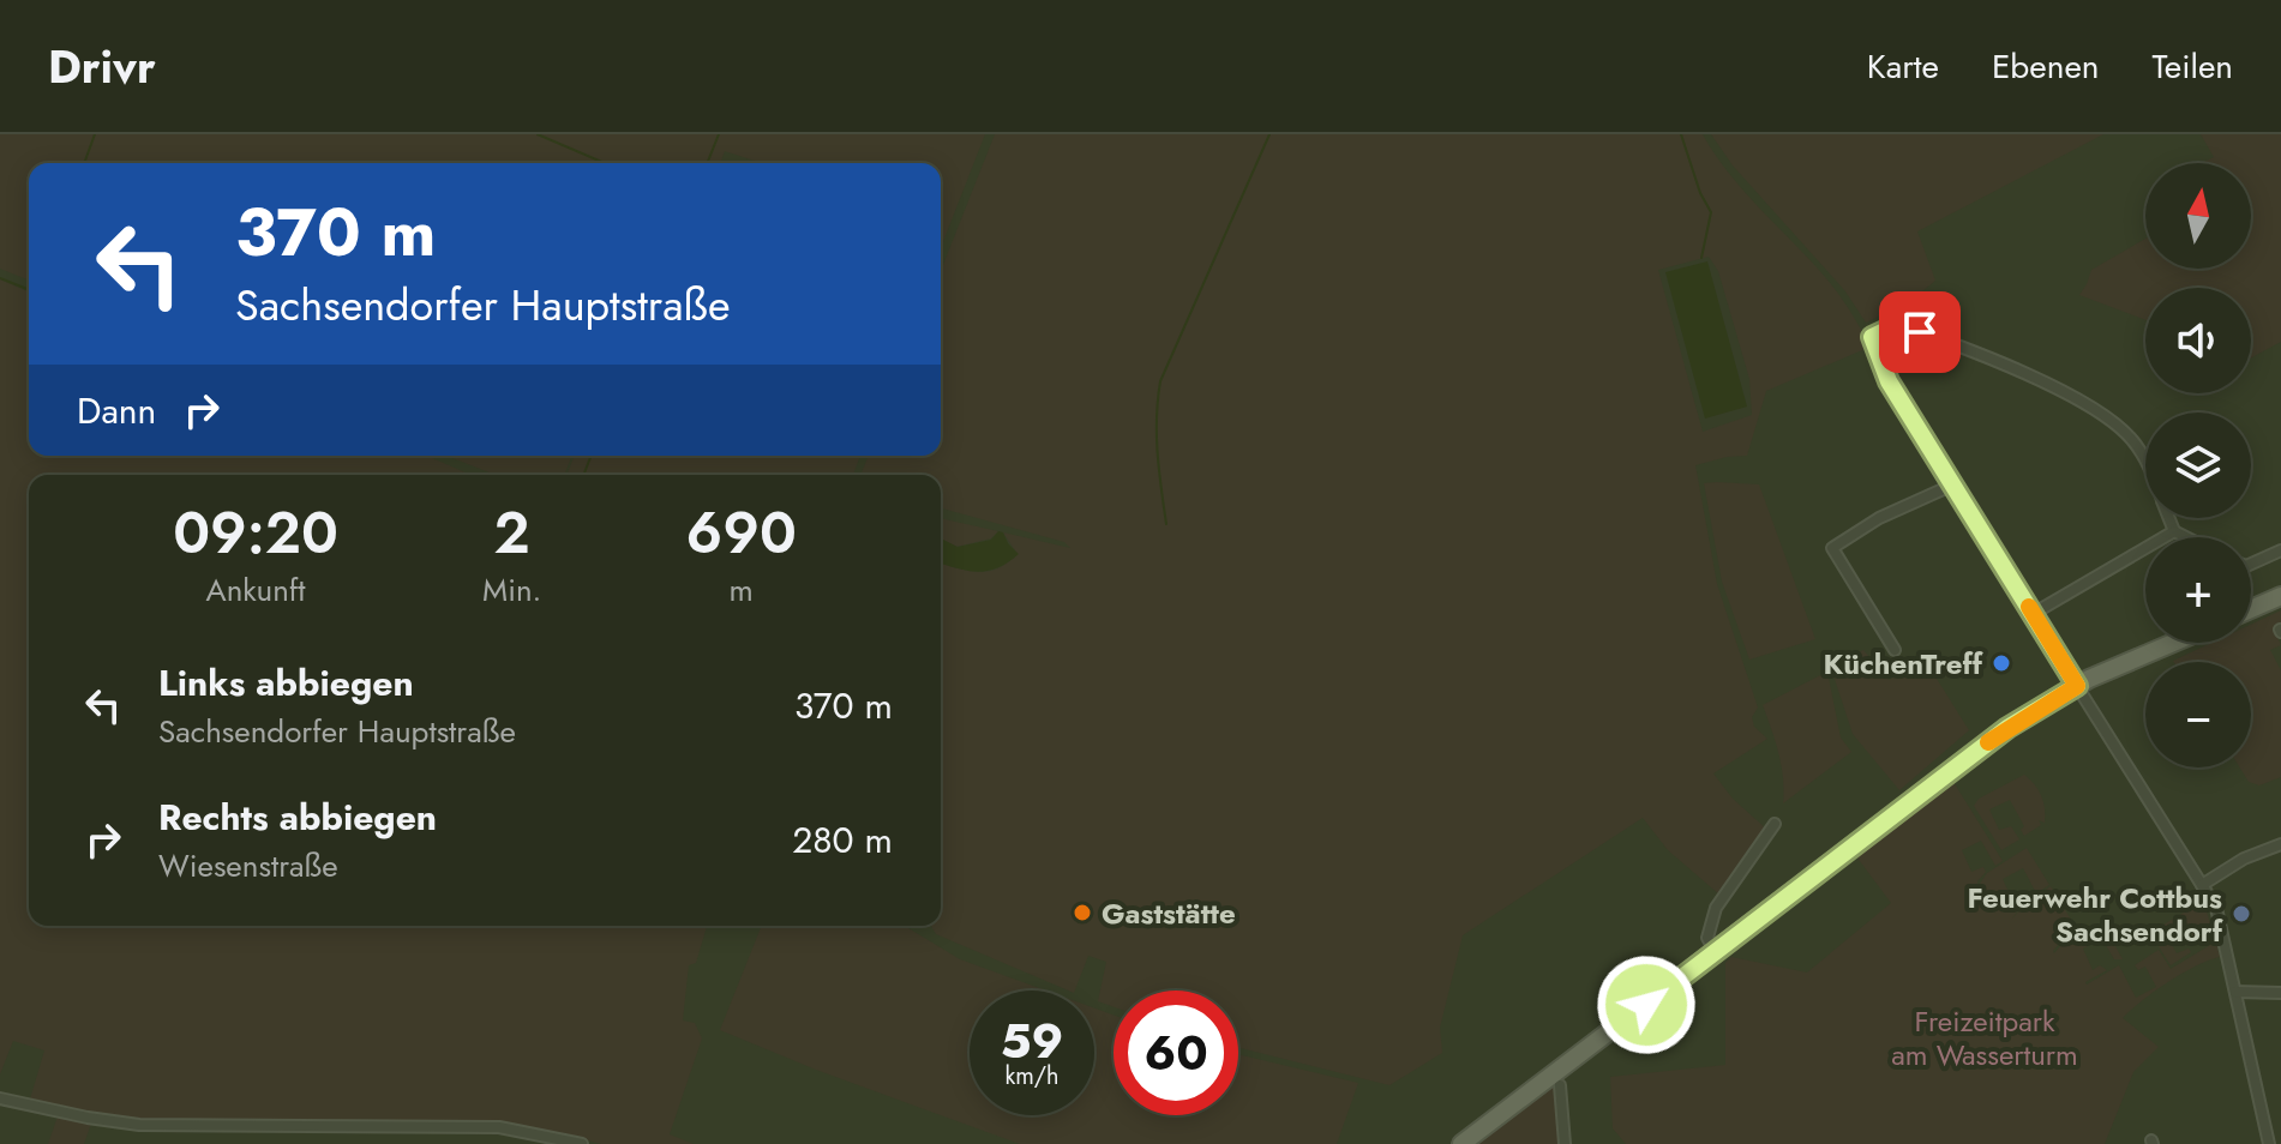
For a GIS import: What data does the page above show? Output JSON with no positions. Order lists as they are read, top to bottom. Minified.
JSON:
{"parks":["Freizeitpark am Wasserturm"],"places":["KüchenTreff","Gaststätte","Feuerwehr Cottbus Sachsendorf"],"north":"top","page":{"header":"Drivr","nav":["Karte","Ebenen","Teilen"],"map_buttons":["+","−"],"turn":["370 m","Sachsendorfer Hauptstraße"],"then":"Dann","eta":["09:20","Ankunft","2","Min.","690","m"],"list":[{"name":"Links abbiegen","note":"Sachsendorfer Hauptstraße","value":"370 m"},{"name":"Rechts abbiegen","note":"Wiesenstraße","value":"280 m"}],"speed":"59 km/h","limit":"60"}}
